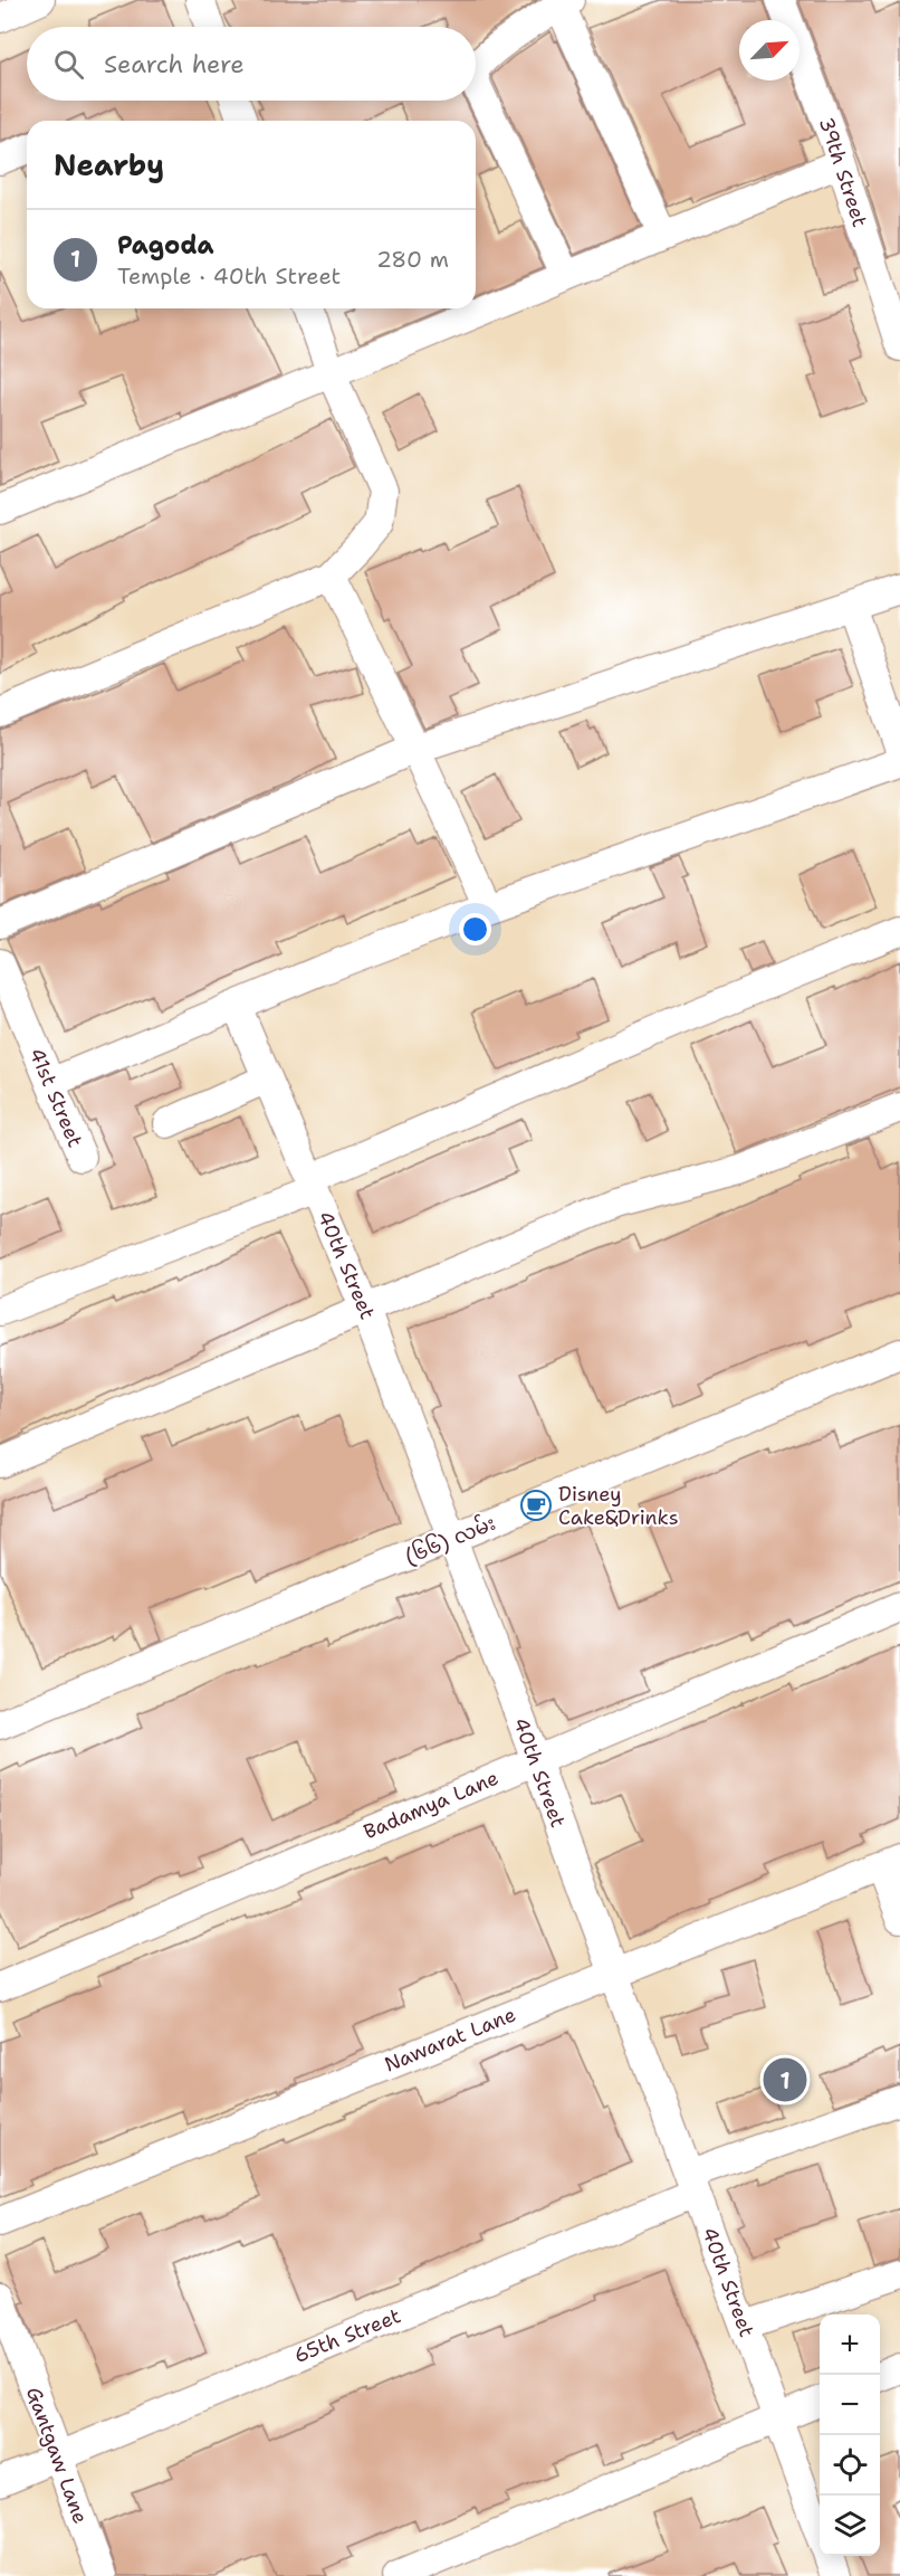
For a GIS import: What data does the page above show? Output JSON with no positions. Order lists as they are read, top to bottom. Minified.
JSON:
{"streets":{"street":["39th Street","41st Street","40th Street","(၆၆) လမ်း","Badamya Lane","Nawarat Lane","65th Street","Gantgaw Lane"]},"crossings":[["40th Street","(၆၆) လမ်း"],["40th Street","Badamya Lane"],["40th Street","Nawarat Lane"],["40th Street","65th Street"],["65th Street","Gantgaw Lane"]],"places":{"cafe":["Disney Cake&Drinks"]},"north":"top right","page":{"search":"Search here","heading":"Nearby","list":[{"mark":"1","name":"Pagoda","note":"Temple · 40th Street","value":"280 m"}],"pins":"1","map_buttons":["+","−"]}}
